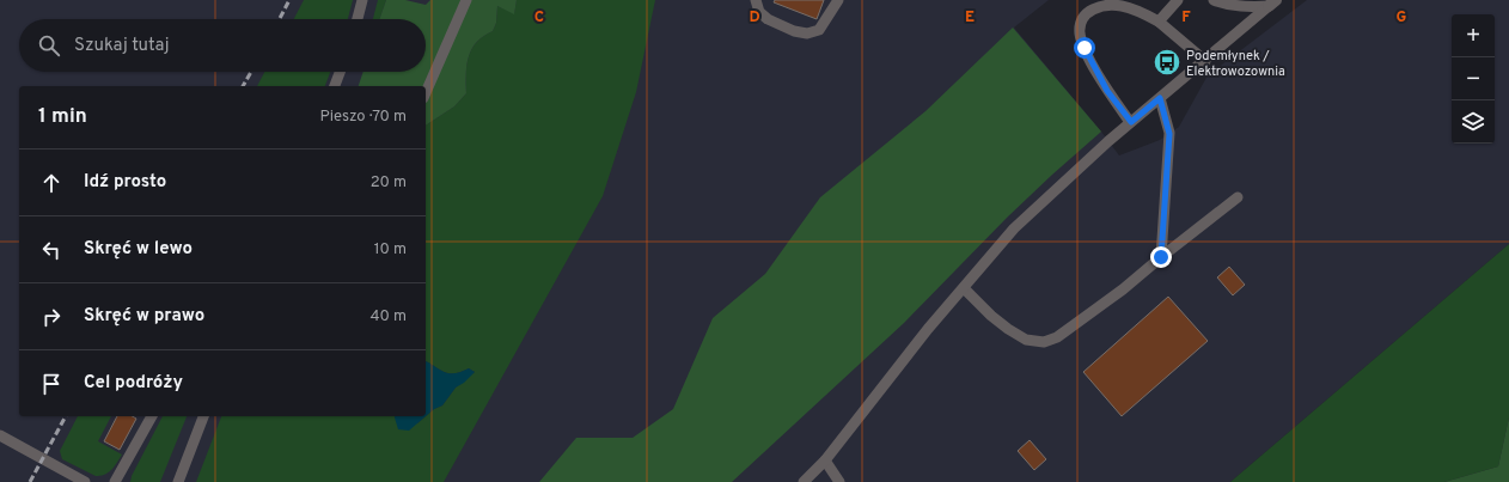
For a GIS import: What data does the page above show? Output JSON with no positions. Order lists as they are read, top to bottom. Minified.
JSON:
{"places":{"bus stop":["Podemłynek / Elektrowozownia"]},"page":{"map_buttons":["+","−"],"search":"Szukaj tutaj","heading":["1 min","Pieszo · 70 m"],"list":[["Idź prosto","20 m"],["Skręć w lewo","10 m"],["Skręć w prawo","40 m"],"Cel podróży"]},"grid":{"columns":["C","D","E","F","G"]}}
